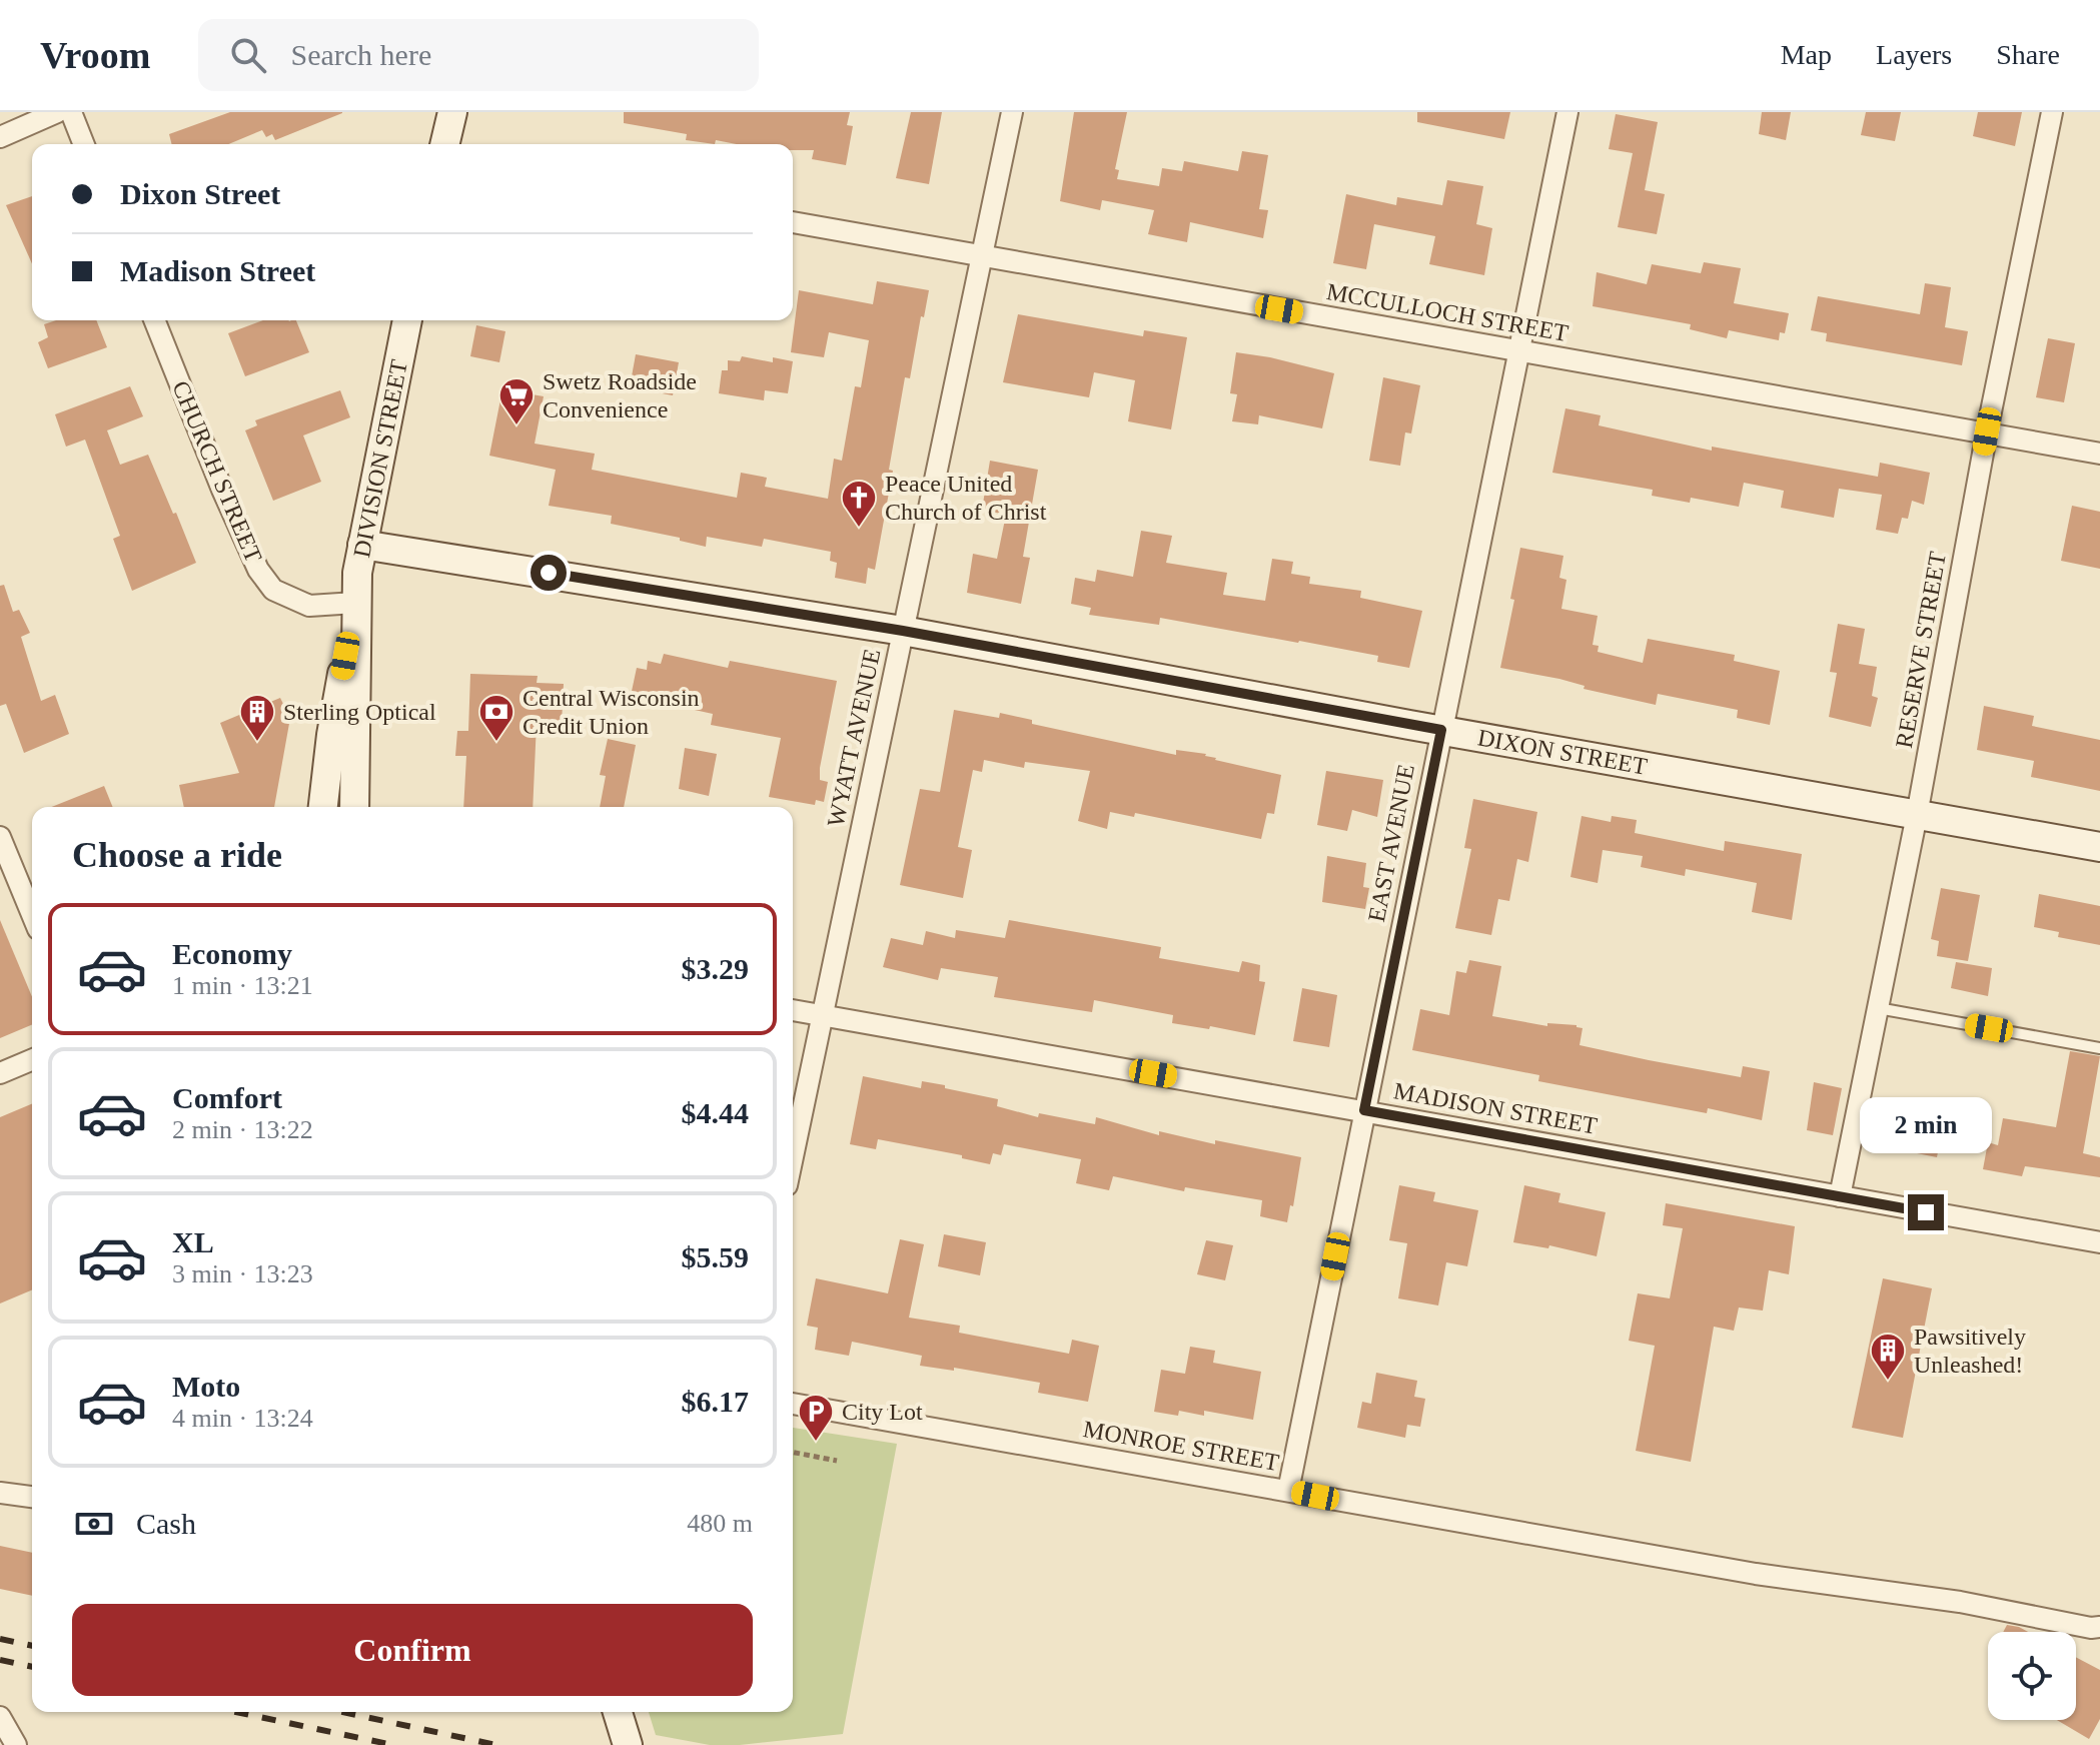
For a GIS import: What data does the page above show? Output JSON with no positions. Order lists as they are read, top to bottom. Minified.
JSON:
{"streets":{"street":["MCCULLOCH STREET","DIVISION STREET","CHURCH STREET","RESERVE STREET","WYATT AVENUE","DIXON STREET","EAST AVENUE","MADISON STREET","MONROE STREET"]},"crossings":[["MCCULLOCH STREET","RESERVE STREET"],["MCCULLOCH STREET","WYATT AVENUE"],["MCCULLOCH STREET","EAST AVENUE"],["DIVISION STREET","CHURCH STREET"],["DIVISION STREET","DIXON STREET"],["RESERVE STREET","DIXON STREET"],["RESERVE STREET","MADISON STREET"],["WYATT AVENUE","DIXON STREET"],["WYATT AVENUE","MADISON STREET"],["DIXON STREET","EAST AVENUE"],["EAST AVENUE","MADISON STREET"],["EAST AVENUE","MONROE STREET"]],"places":{"supermarket":["Swetz Roadside Convenience"],"church":["Peace United Church of Christ"],"building":["Sterling Optical","Pawsitively Unleashed!"],"bank":["Central Wisconsin Credit Union"],"parking":["City Lot"]},"page":{"header":"Vroom","search":"Search here","nav":["Map","Layers","Share"],"banner":["Dixon Street","Madison Street"],"heading":"Choose a ride","list":[{"name":"Economy","note":"1 min · 13:21","value":"$3.29"},{"name":"Comfort","note":"2 min · 13:22","value":"$4.44"},{"name":"XL","note":"3 min · 13:23","value":"$5.59"},{"name":"Moto","note":"4 min · 13:24","value":"$6.17"}],"bubble":"2 min","pay":["Cash","480 m"],"buttons":"Confirm"}}
